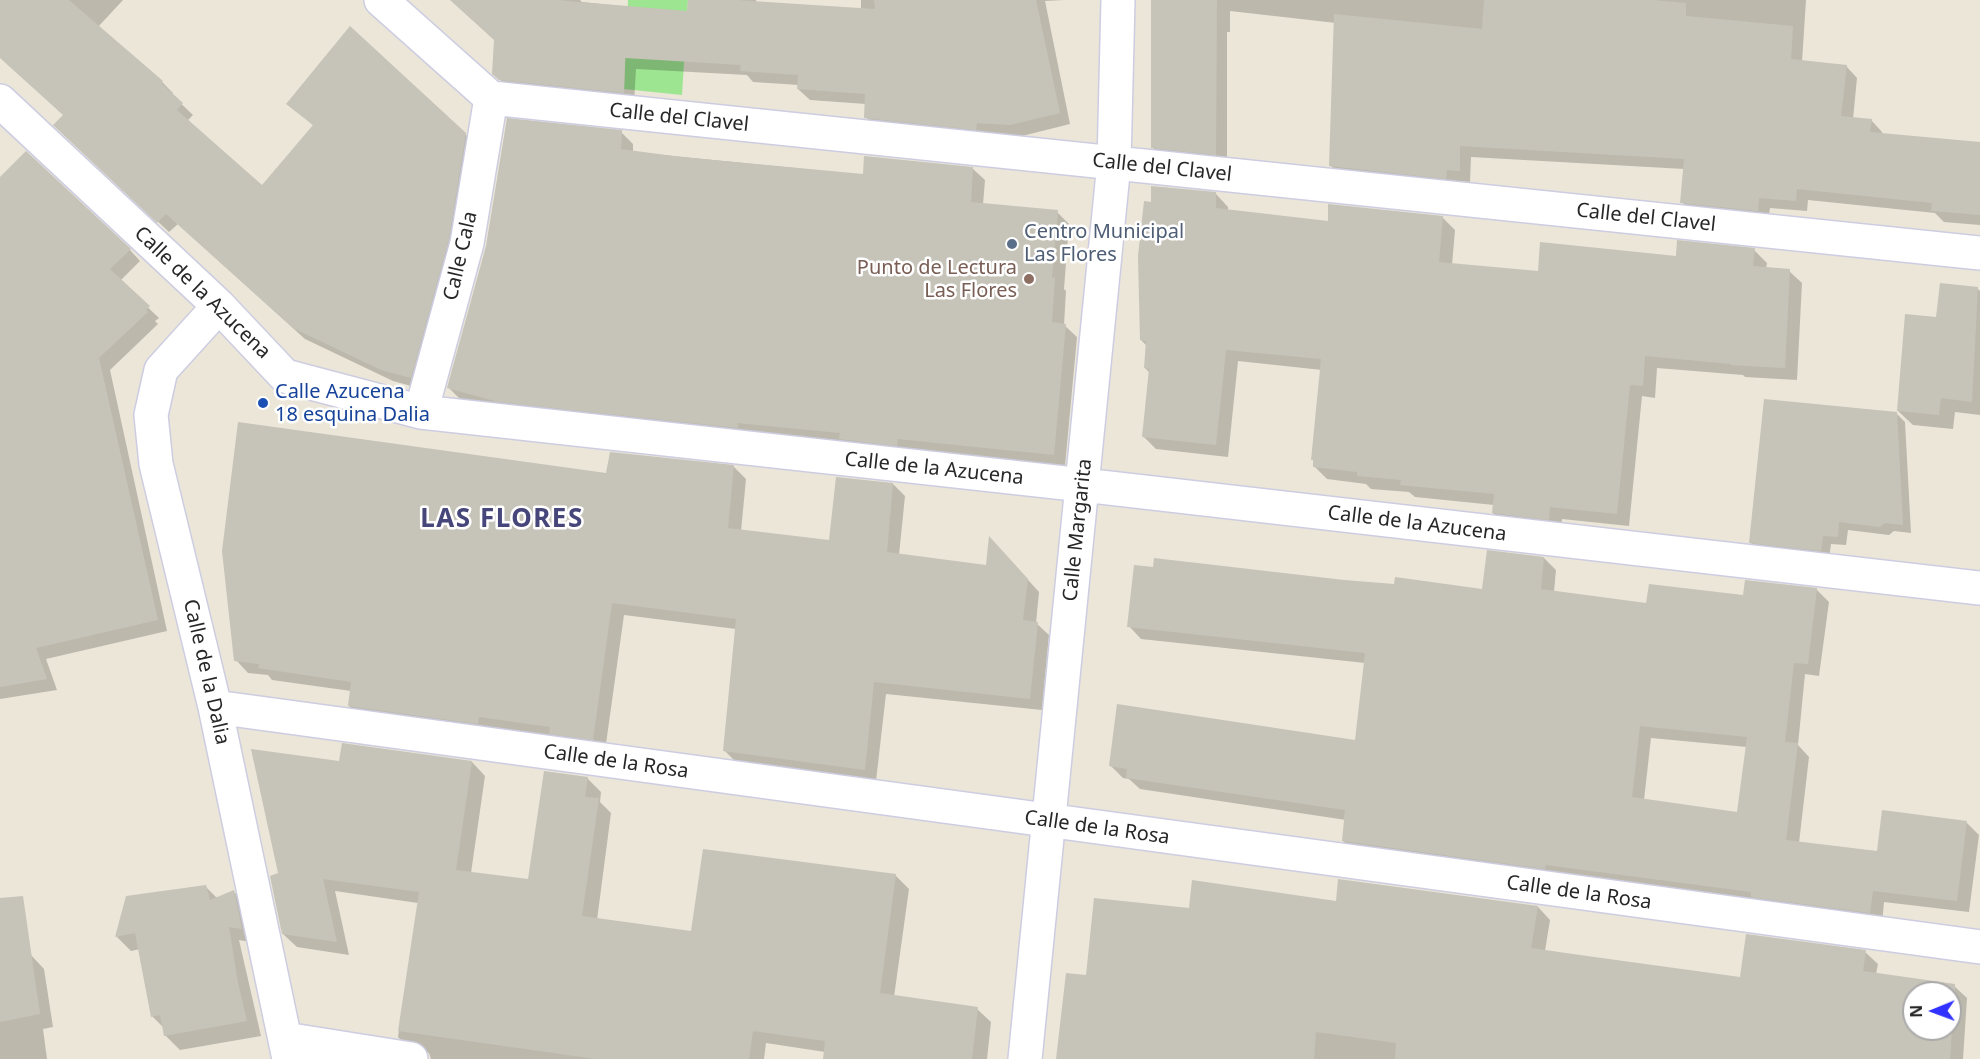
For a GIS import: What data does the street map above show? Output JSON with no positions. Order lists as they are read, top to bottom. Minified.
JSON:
{"streets":{"street":["Calle del Clavel","Calle Cala","Calle de la Azucena","Calle Margarita","Calle de la Dalia","Calle de la Rosa"]},"crossings":[["Calle del Clavel","Calle Cala"],["Calle del Clavel","Calle Margarita"],["Calle Cala","Calle de la Azucena"],["Calle de la Azucena","Calle Margarita"],["Calle de la Azucena","Calle de la Dalia"],["Calle Margarita","Calle de la Rosa"],["Calle de la Dalia","Calle de la Rosa"]],"districts":["LAS FLORES"],"places":["Centro Municipal Las Flores","Punto de Lectura Las Flores","Calle Azucena 18 esquina Dalia"],"north":"left"}
